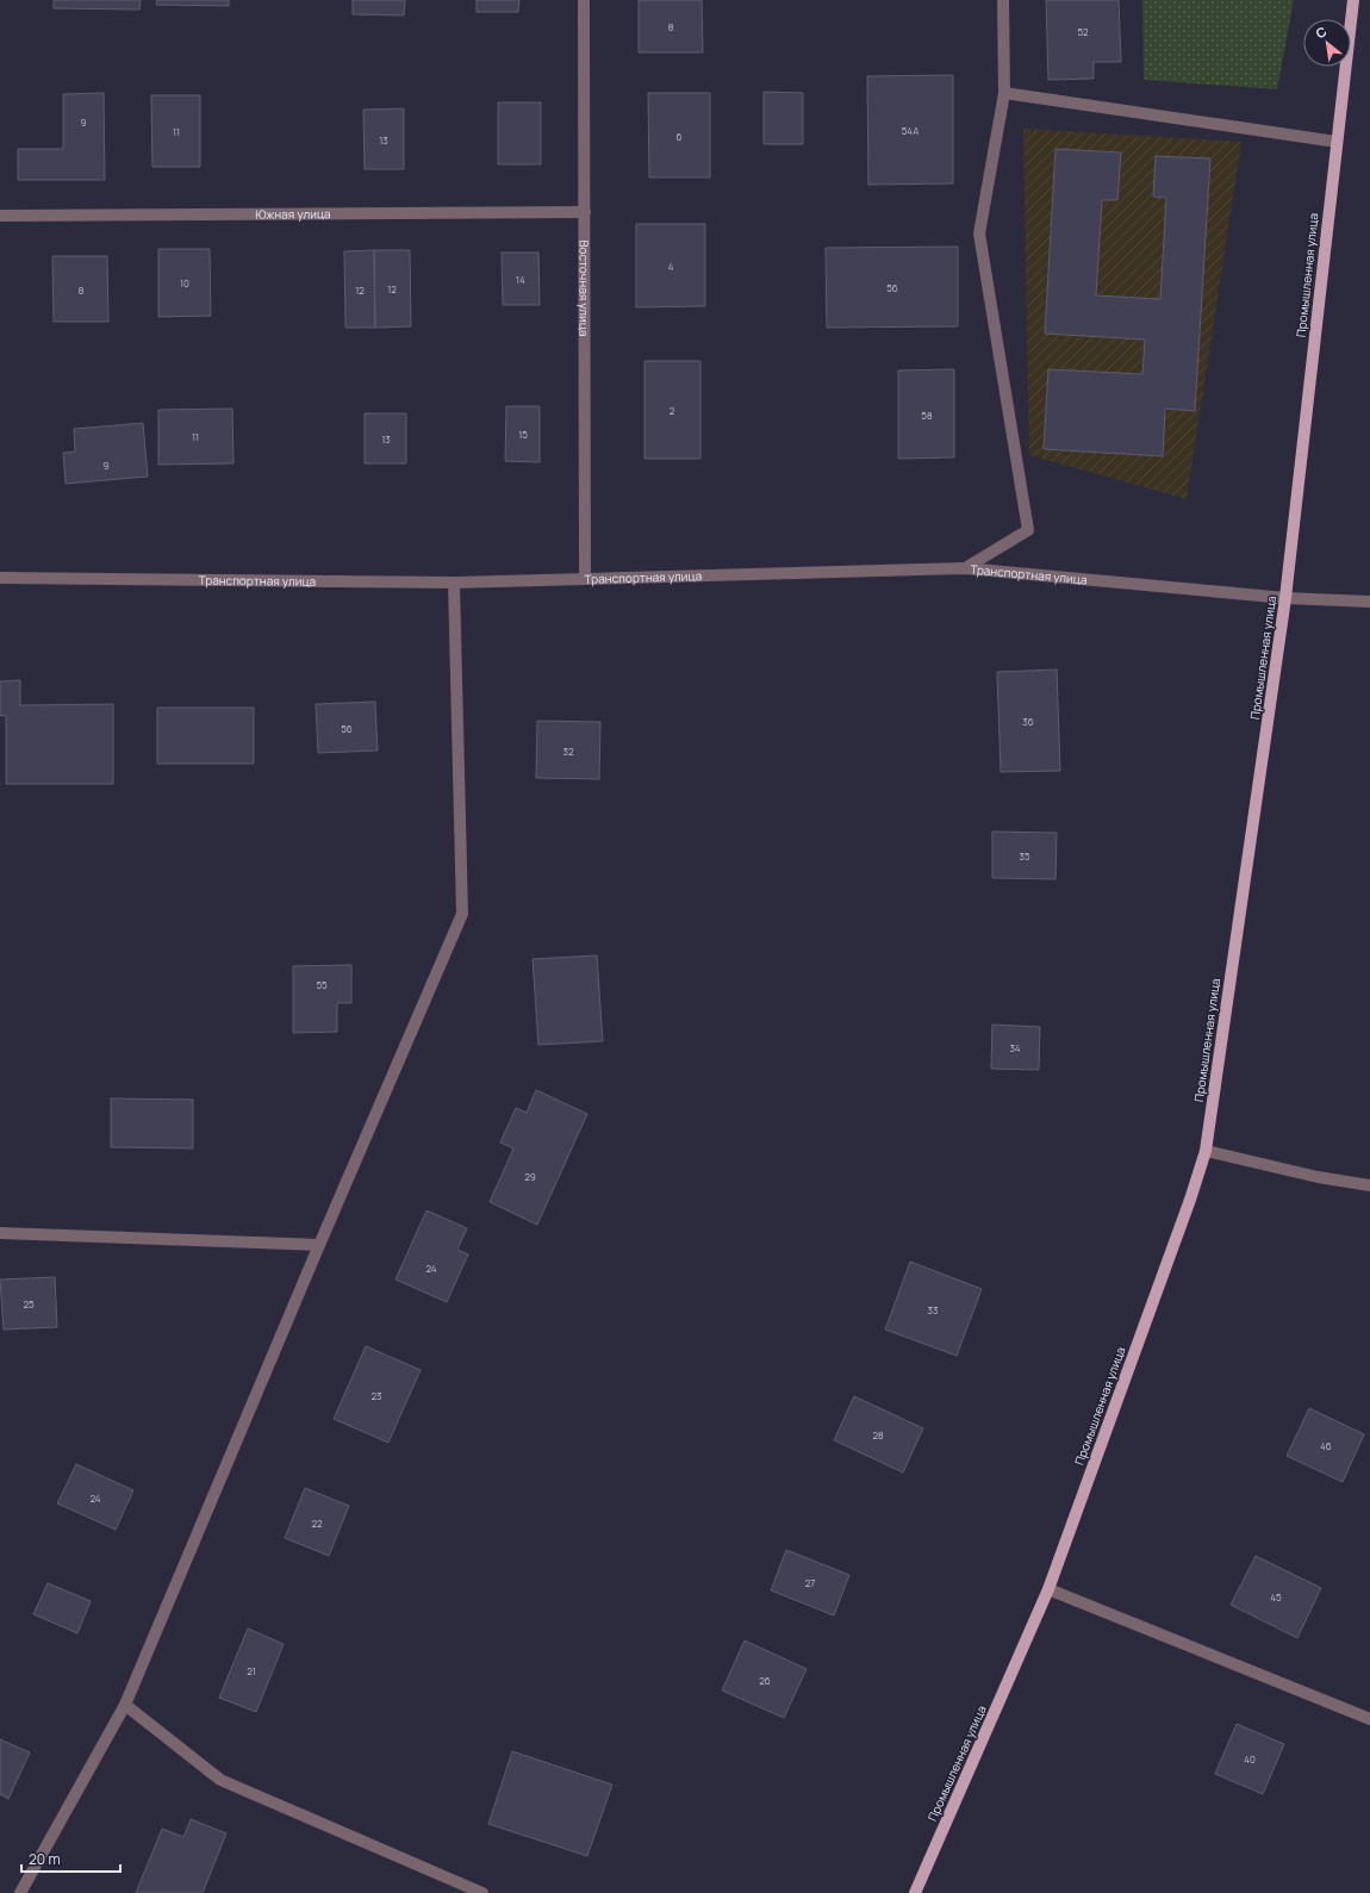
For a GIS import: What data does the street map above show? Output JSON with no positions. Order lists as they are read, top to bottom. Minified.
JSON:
{"streets":{"main road":["Промышленная улица"],"street":["Южная улица","Восточная улица","Транспортная улица"]},"crossings":[["Южная улица","Восточная улица"],["Промышленная улица","Транспортная улица"],["Восточная улица","Транспортная улица"]],"house_numbers":["8","52","9","54А","11","6","13","4","14","10","56","12","8","12","2","58","15","11","13","9","36","56","32","35","55","34","29","24","25","33","23","28","46","24","22","27","45","21","26","40"],"scale_bar":"20 m","north":"top left"}
